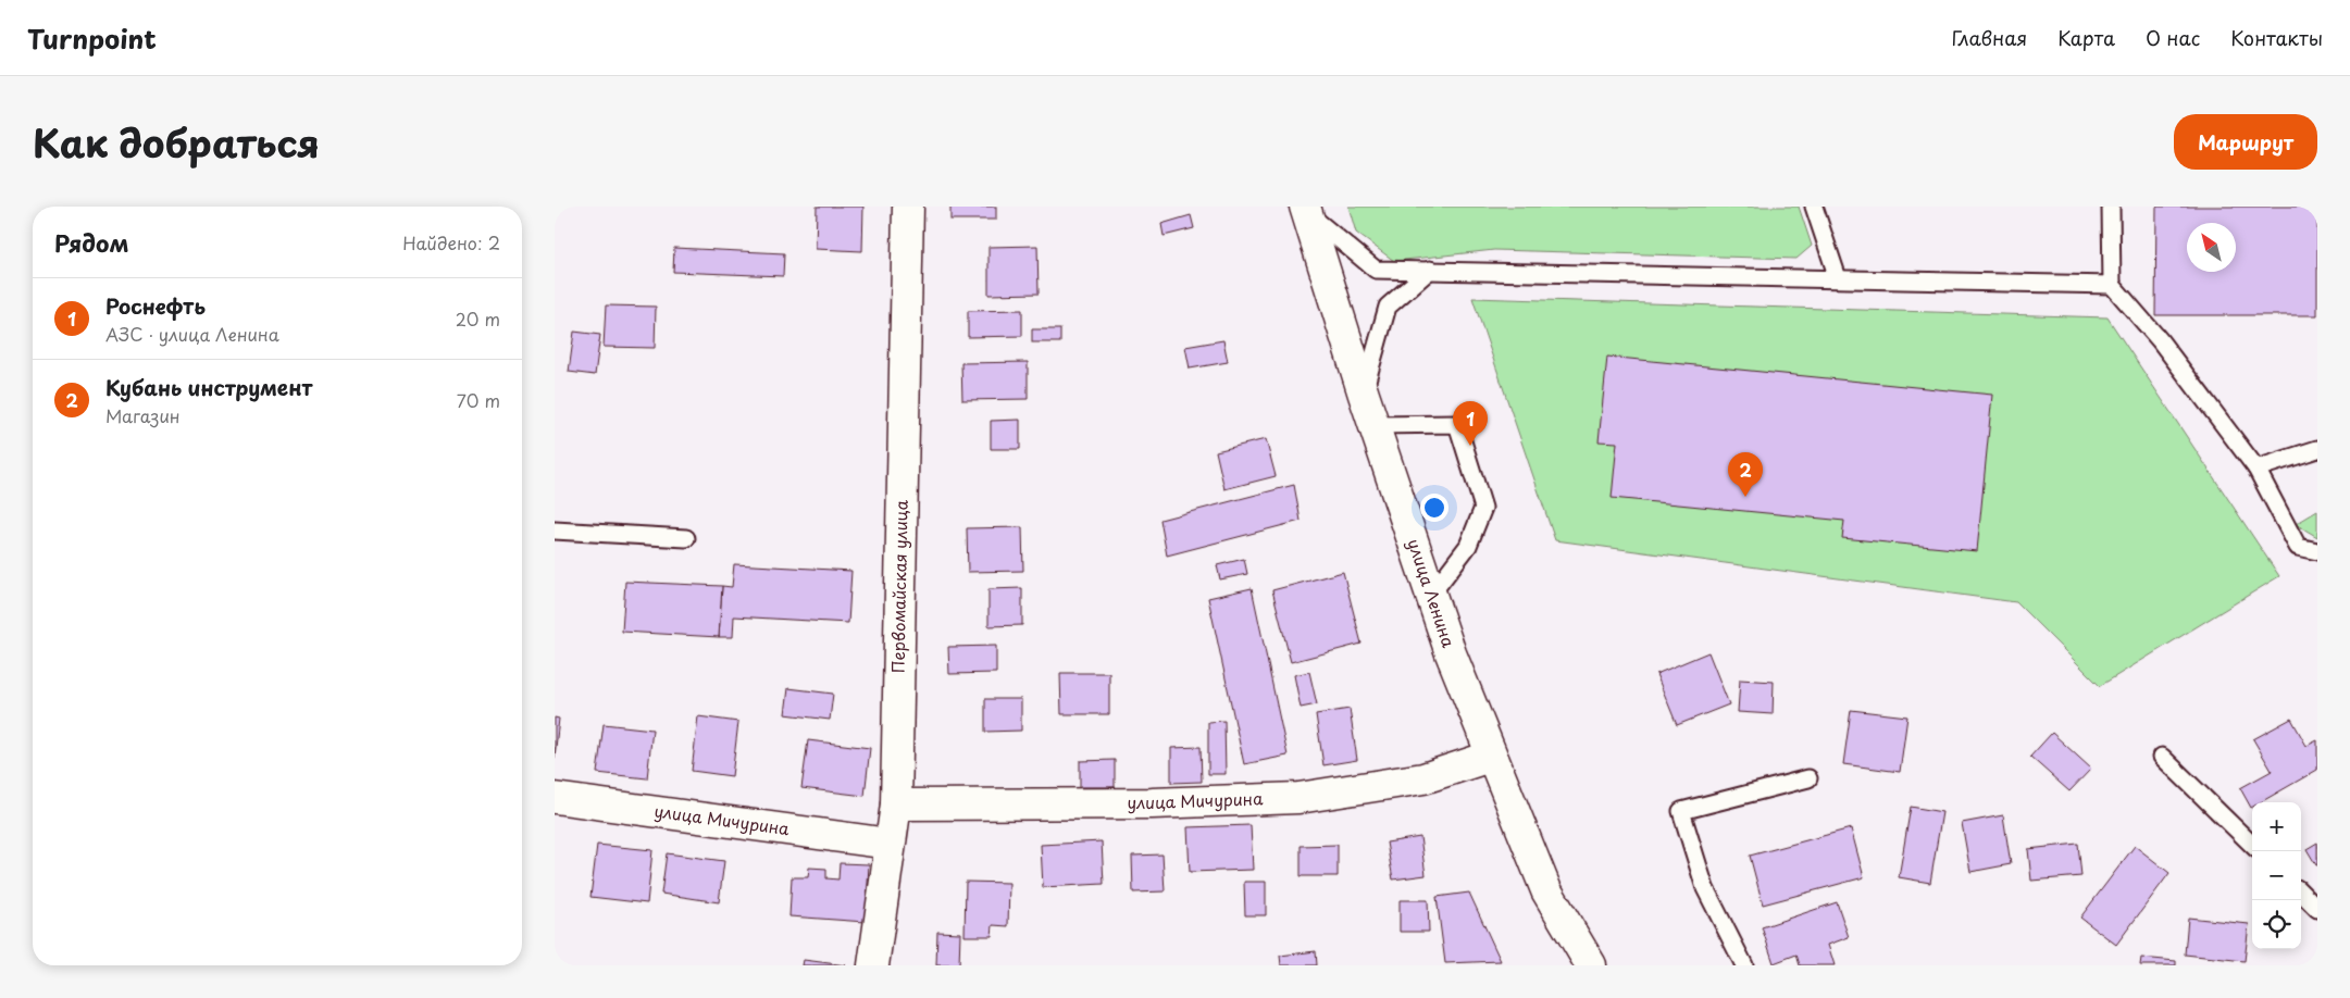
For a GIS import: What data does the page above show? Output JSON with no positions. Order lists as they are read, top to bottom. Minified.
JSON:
{"streets":{"main road":["Первомайская улица","улица Ленина","улица Мичурина"]},"crossings":[["Первомайская улица","улица Мичурина"],["улица Ленина","улица Мичурина"]],"north":"top left","page":{"header":"Turnpoint","nav":["Главная","Карта","О нас","Контакты"],"title":"Как добраться","buttons":"Маршрут","heading":["Рядом","Найдено: 2"],"list":[{"mark":"1","name":"Роснефть","note":"АЗС · улица Ленина","value":"20 m"},{"mark":"2","name":"Кубань инструмент","note":"Магазин","value":"70 m"}],"pins":["1","2"],"map_buttons":["+","−"]}}
